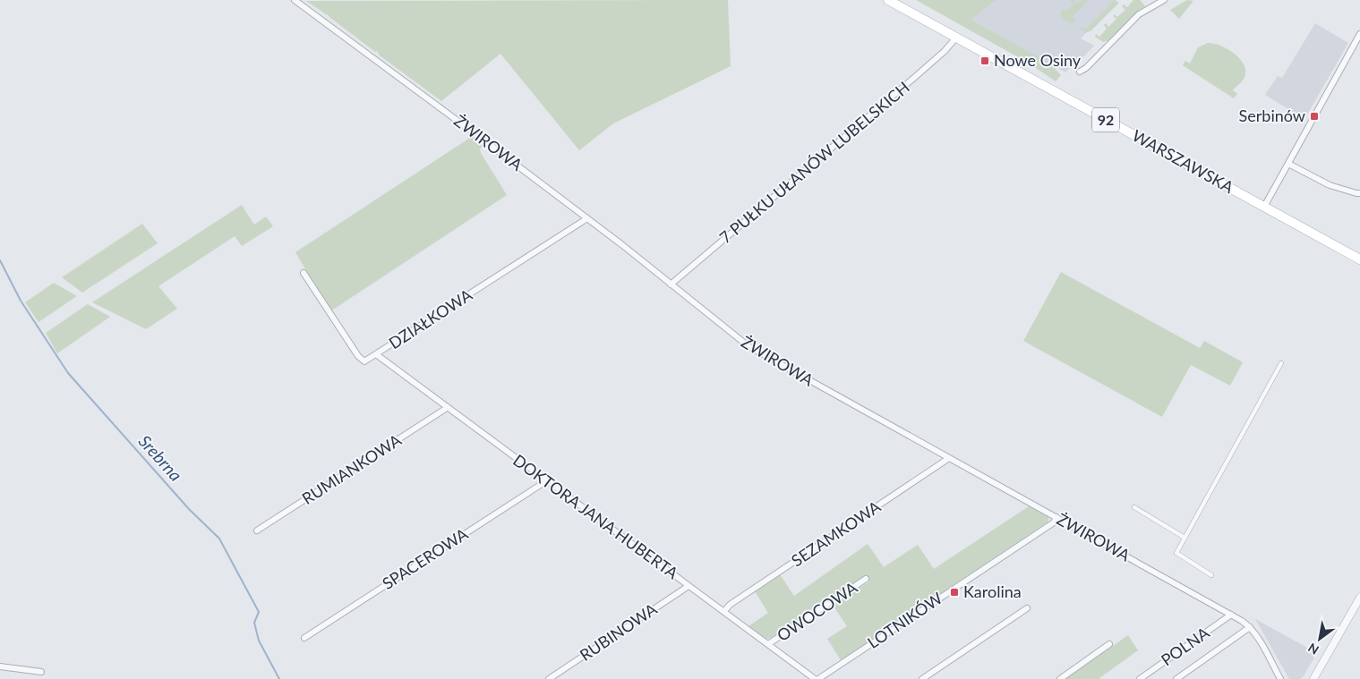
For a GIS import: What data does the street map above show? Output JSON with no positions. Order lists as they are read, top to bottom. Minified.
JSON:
{"streets":{"main road":["92","WARSZAWSKA"],"street":["ŻWIROWA","7 PUŁKU UŁANÓW LUBELSKICH","DZIAŁKOWA","RUMIANKOWA","DOKTORA JANA HUBERTA","SEZAMKOWA","SPACEROWA","OWOCOWA","LOTNIKÓW","RUBINOWA","POLNA"]},"crossings":[["ŻWIROWA","7 PUŁKU UŁANÓW LUBELSKICH"],["ŻWIROWA","DZIAŁKOWA"],["ŻWIROWA","SEZAMKOWA"],["ŻWIROWA","LOTNIKÓW"],["ŻWIROWA","POLNA"],["WARSZAWSKA","7 PUŁKU UŁANÓW LUBELSKICH"],["DZIAŁKOWA","DOKTORA JANA HUBERTA"],["RUMIANKOWA","DOKTORA JANA HUBERTA"],["DOKTORA JANA HUBERTA","SEZAMKOWA"],["DOKTORA JANA HUBERTA","SPACEROWA"],["DOKTORA JANA HUBERTA","OWOCOWA"],["DOKTORA JANA HUBERTA","RUBINOWA"]],"water":["Srebrna"],"places":{"transit":["Nowe Osiny","Serbinów","Karolina"]},"north":"bottom left"}
